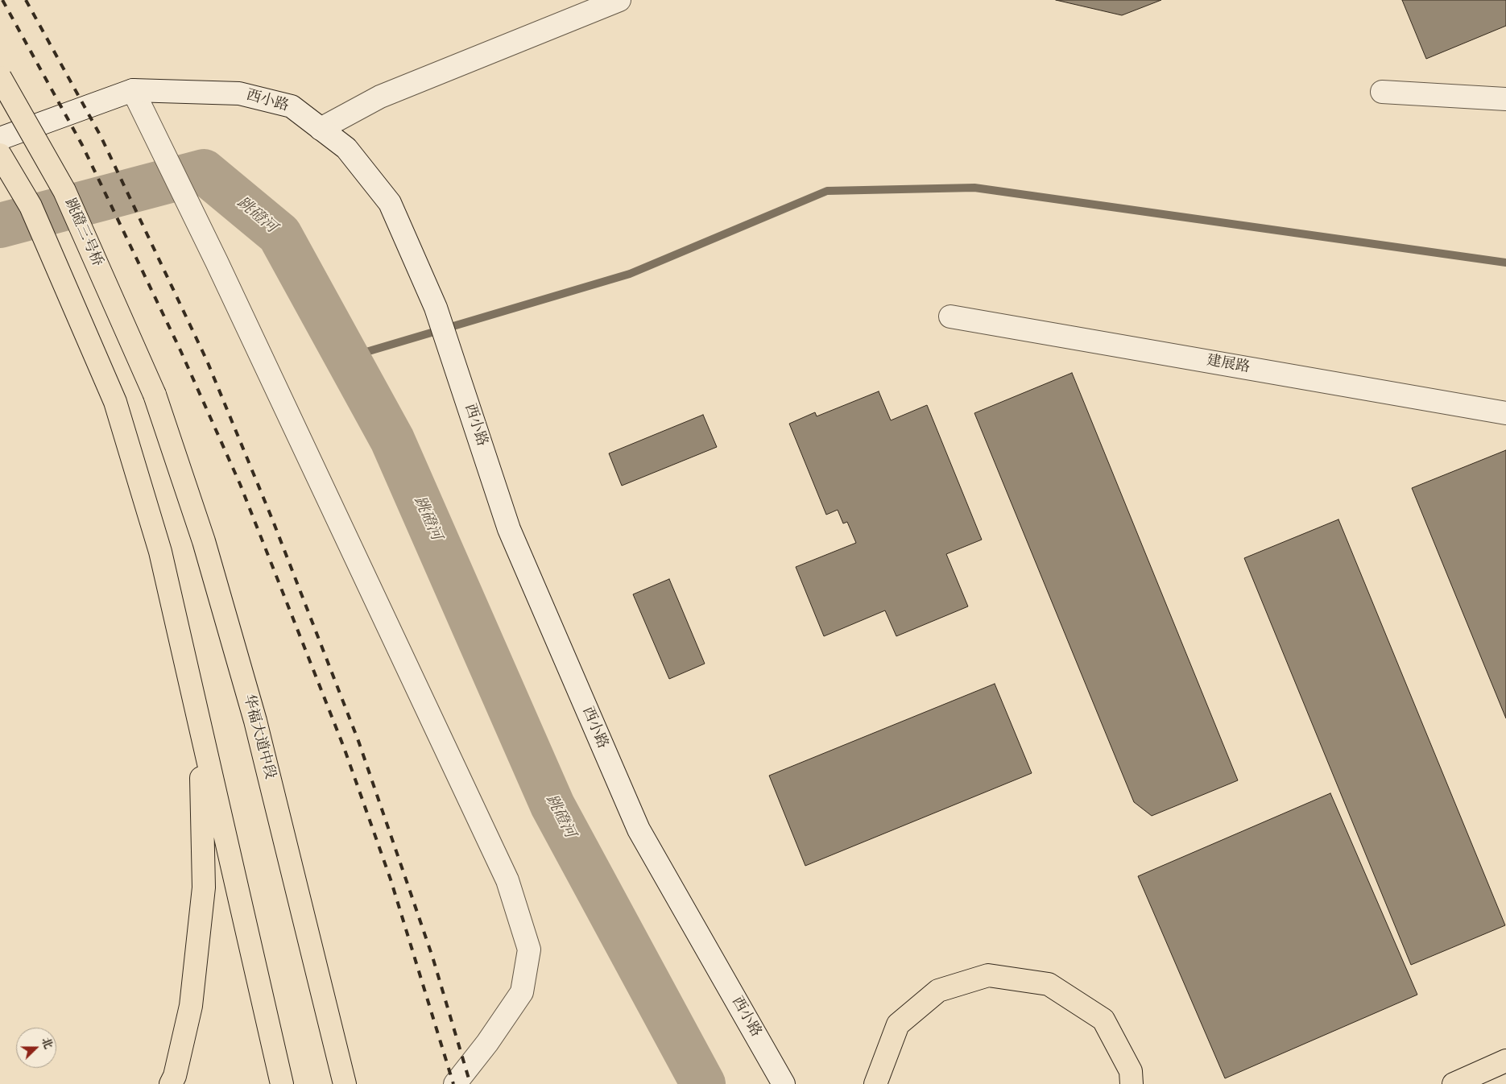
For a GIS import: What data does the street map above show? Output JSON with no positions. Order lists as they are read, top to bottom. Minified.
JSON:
{"streets":{"main road":["跳磴三号桥","华福大道中段"],"street":["西小路","建展路"]},"crossings":[["跳磴三号桥","华福大道中段"]],"water":["跳磴河"],"north":"right"}
